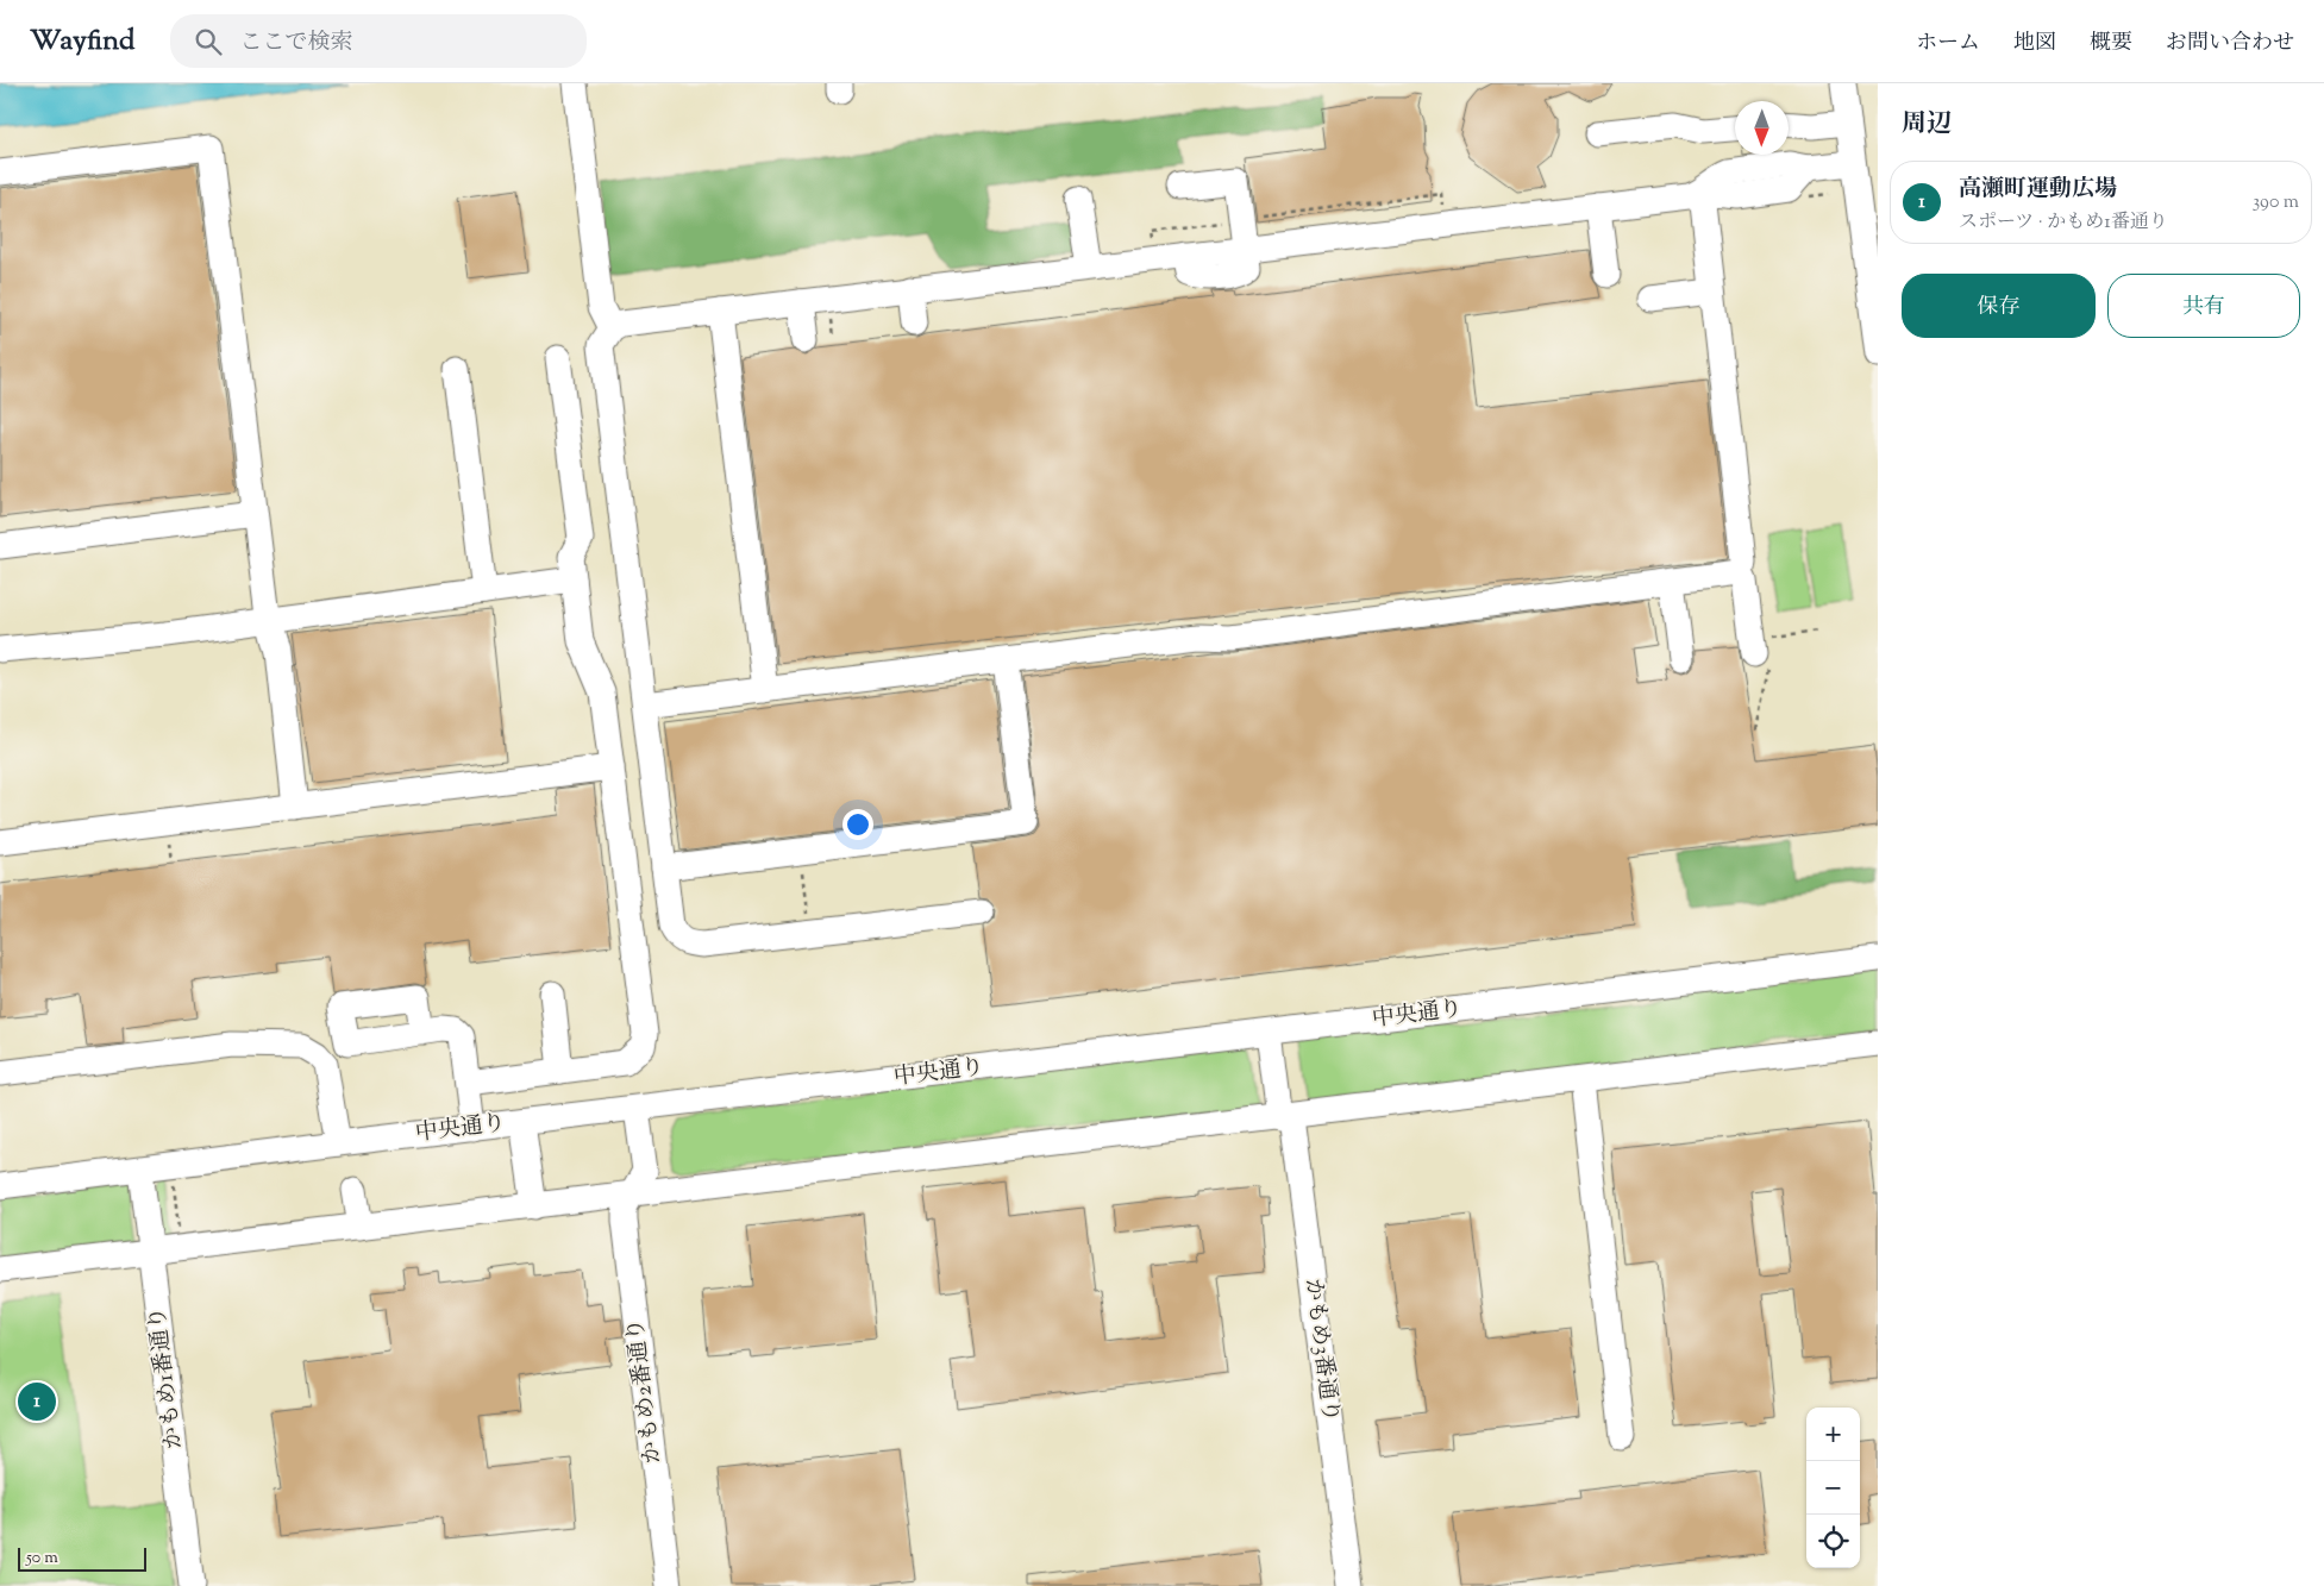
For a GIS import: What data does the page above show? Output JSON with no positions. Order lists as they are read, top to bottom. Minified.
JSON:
{"streets":{"street":["中央通り","かもめ3番通り","かもめ1番通り","かもめ2番通り"]},"crossings":[["中央通り","かもめ3番通り"],["中央通り","かもめ1番通り"]],"scale_bar":"50 m","north":"bottom","page":{"header":"Wayfind","search":"ここで検索","nav":["ホーム","地図","概要","お問い合わせ"],"heading":"周辺","list":[{"mark":"1","name":"高瀬町運動広場","note":"スポーツ · かもめ1番通り","value":"390 m"}],"buttons":["保存","共有"],"pins":"1","map_buttons":["+","−"],"scale":"50 m"}}
